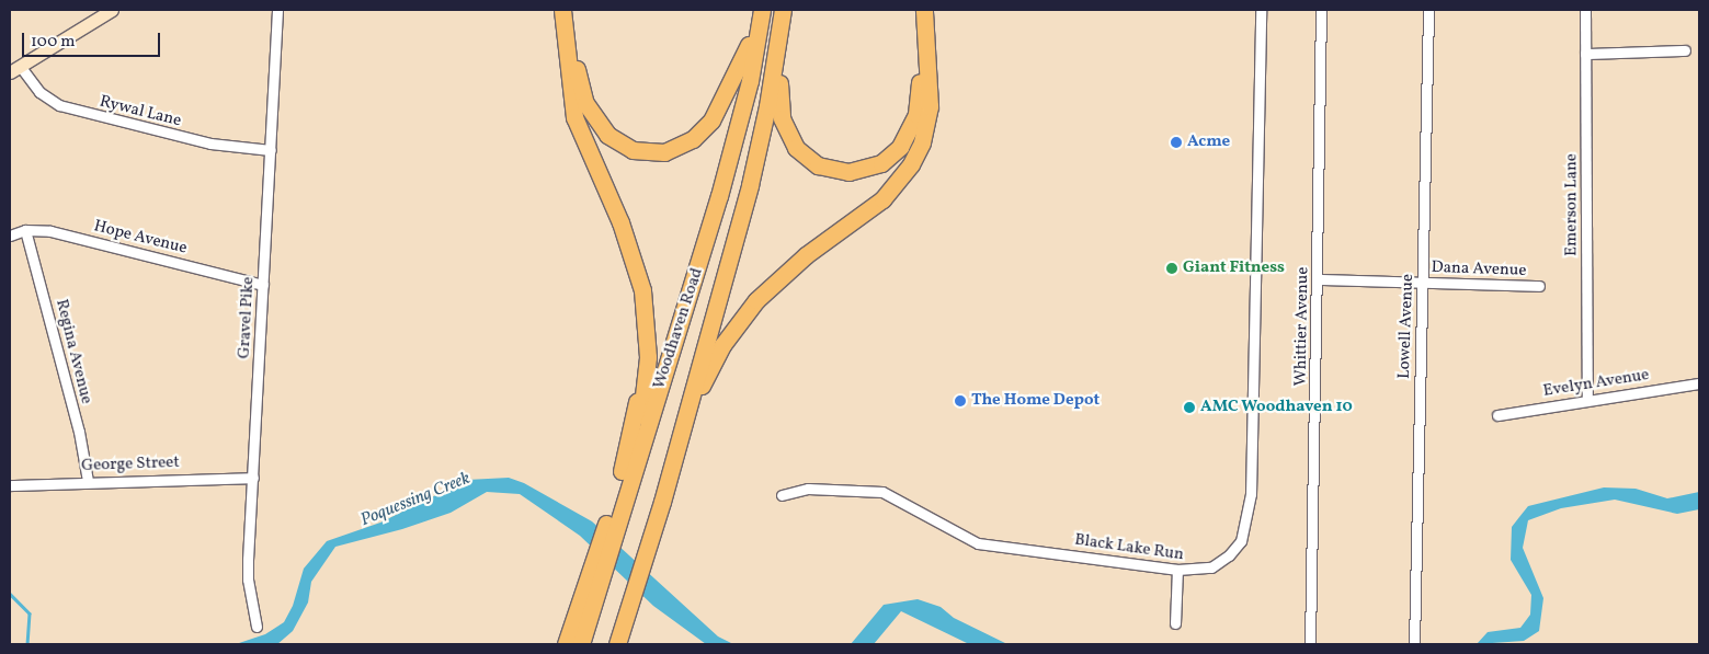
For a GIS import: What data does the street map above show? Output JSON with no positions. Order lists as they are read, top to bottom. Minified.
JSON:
{"streets":{"highway":["Woodhaven Road"],"street":["Rywal Lane","Emerson Lane","Hope Avenue","Dana Avenue","Gravel Pike","Whittier Avenue","Lowell Avenue","Regina Avenue","Evelyn Avenue","George Street","Black Lake Run"]},"crossings":[["Rywal Lane","Gravel Pike"],["Emerson Lane","Evelyn Avenue"],["Hope Avenue","Gravel Pike"],["Hope Avenue","Regina Avenue"],["Dana Avenue","Whittier Avenue"],["Dana Avenue","Lowell Avenue"],["Gravel Pike","George Street"],["Regina Avenue","George Street"]],"water":["Poquessing Creek"],"places":["Acme","Giant Fitness","The Home Depot","AMC Woodhaven 10"],"scale_bar":"100 m"}
